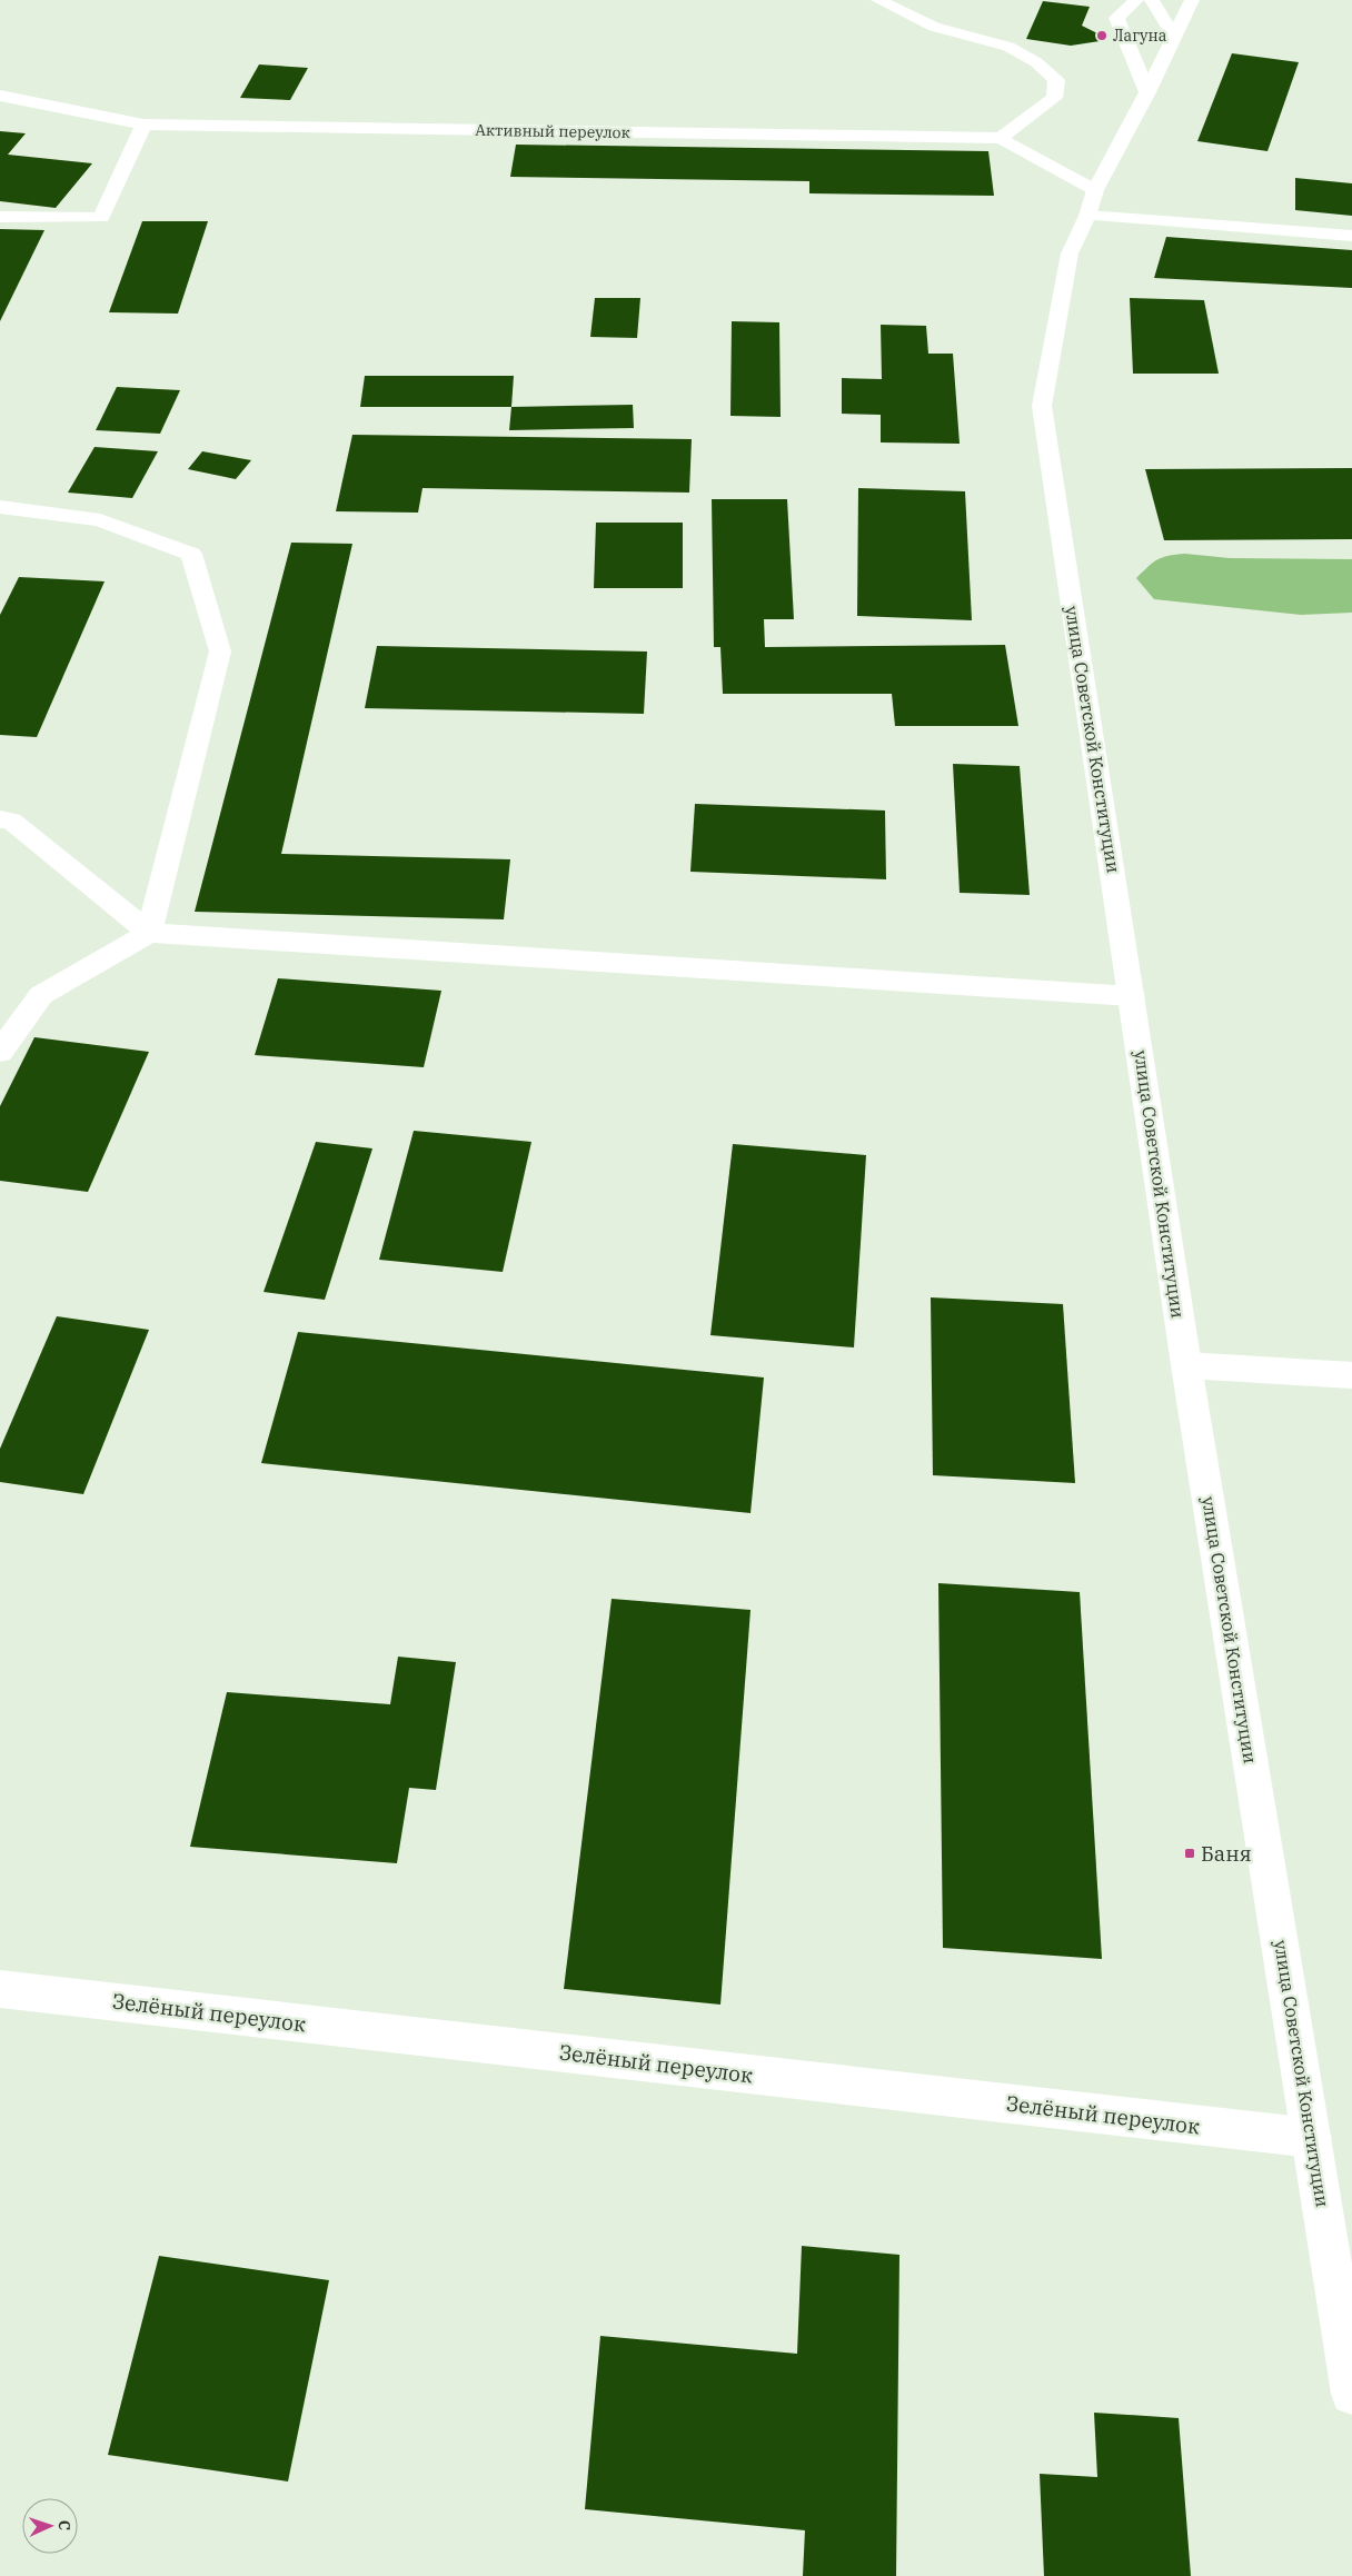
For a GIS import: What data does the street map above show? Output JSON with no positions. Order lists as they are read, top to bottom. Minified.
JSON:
{"streets":{"street":["Активный переулок","улица Советской Конституции","Зелёный переулок"]},"crossings":[["Активный переулок","улица Советской Конституции"],["улица Советской Конституции","Зелёный переулок"]],"places":{"other":["Лагуна"],"transit":["Баня"]},"north":"right"}
